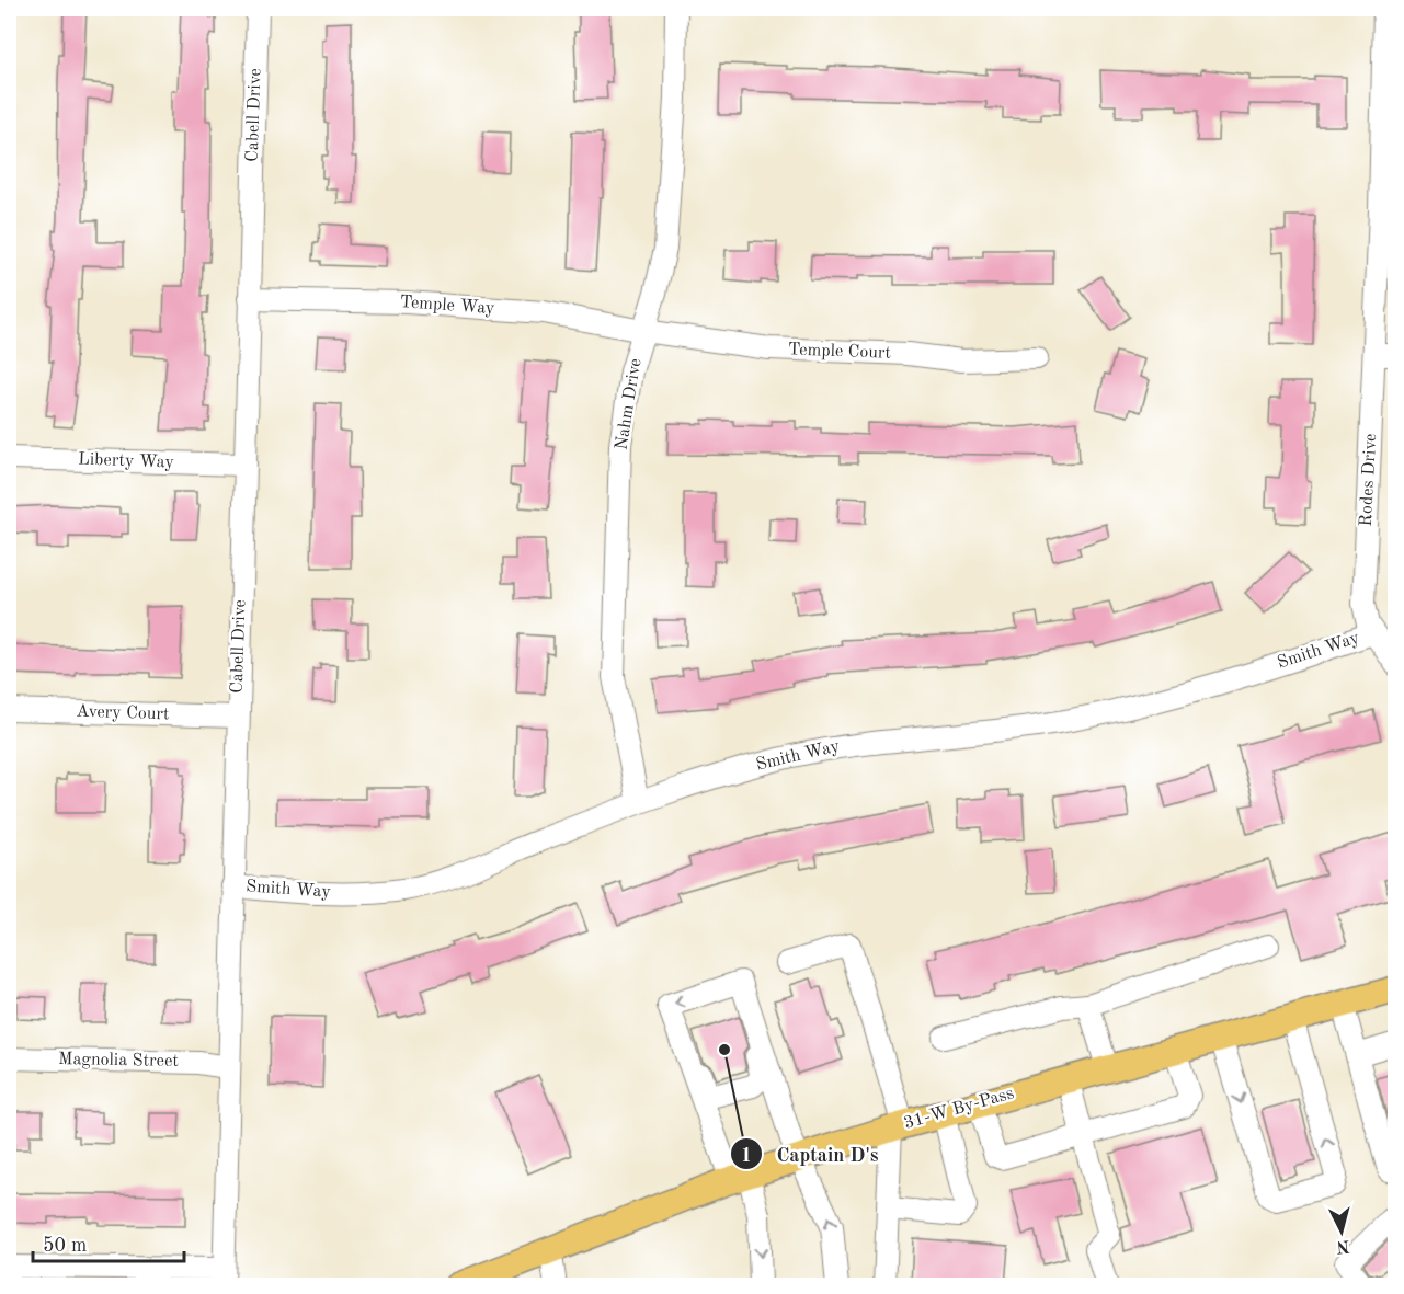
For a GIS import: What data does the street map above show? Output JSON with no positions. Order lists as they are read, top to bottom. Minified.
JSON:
{"streets":{"main road":["31-W By-Pass"],"street":["Cabell Drive","Temple Way","Temple Court","Nahm Drive","Liberty Way","Rodes Drive","Smith Way","Avery Court","Magnolia Street"]},"crossings":[["Cabell Drive","Temple Way"],["Cabell Drive","Liberty Way"],["Cabell Drive","Smith Way"],["Cabell Drive","Avery Court"],["Cabell Drive","Magnolia Street"],["Temple Way","Temple Court"],["Temple Way","Nahm Drive"],["Temple Court","Nahm Drive"],["Nahm Drive","Smith Way"],["Rodes Drive","Smith Way"]],"places":["Captain D's"],"scale_bar":"50 m","north":"bottom"}
